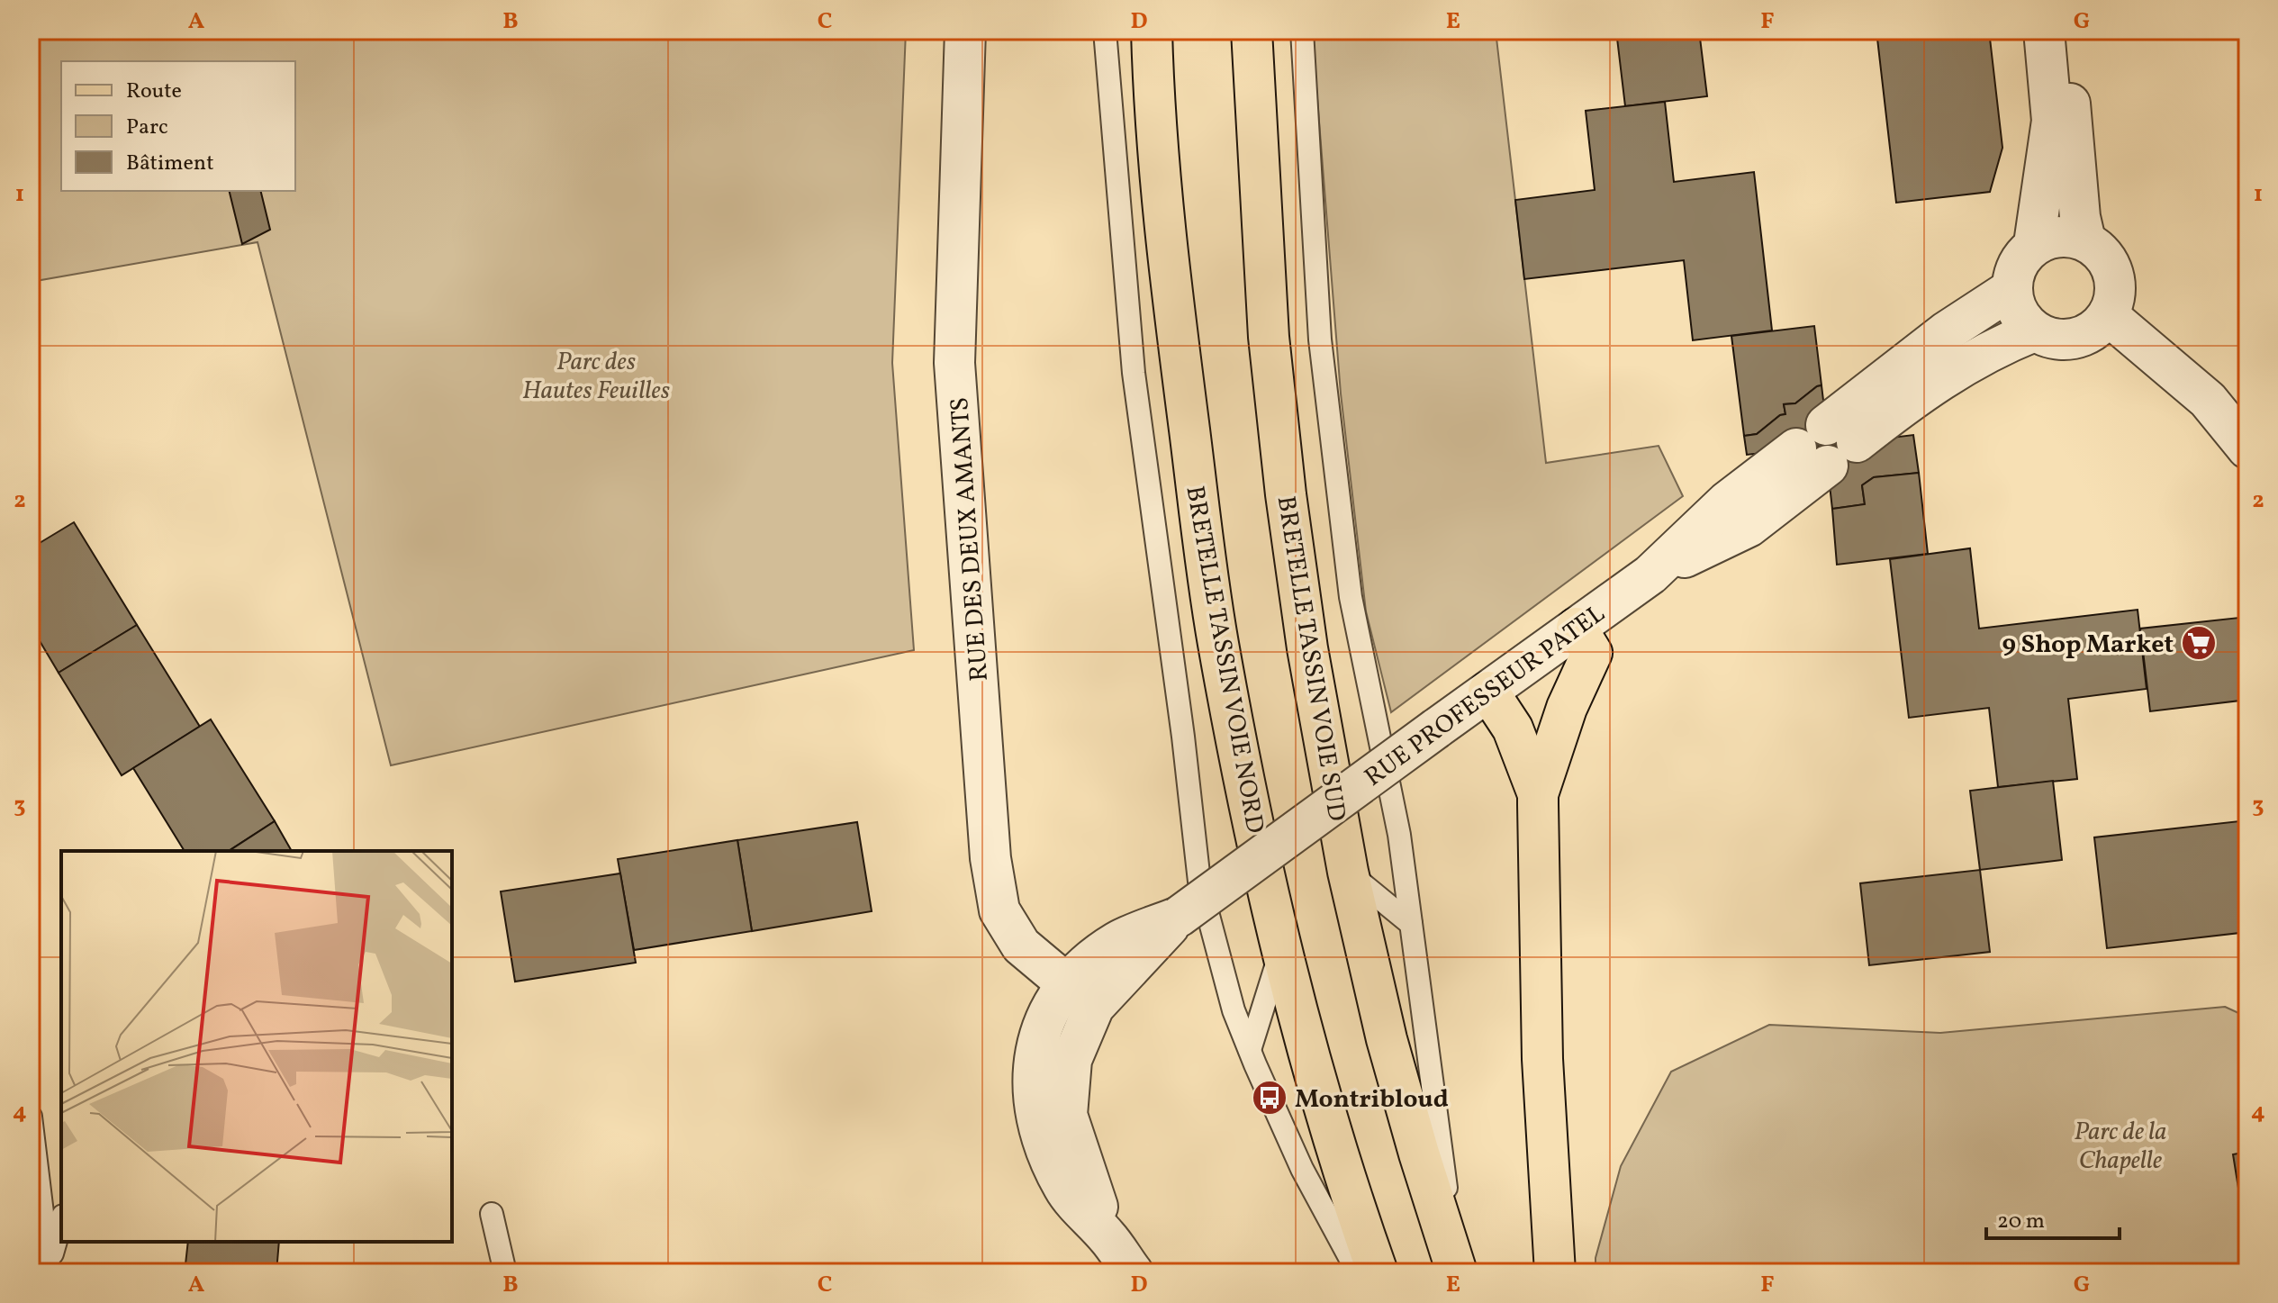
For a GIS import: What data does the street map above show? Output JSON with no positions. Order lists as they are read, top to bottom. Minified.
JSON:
{"streets":{"main road":["BRETELLE TASSIN VOIE SUD","BRETELLE TASSIN VOIE NORD"],"street":["RUE DES DEUX AMANTS","RUE PROFESSEUR PATEL"]},"crossings":[["RUE DES DEUX AMANTS","RUE PROFESSEUR PATEL"]],"parks":["Parc des Hautes Feuilles","Parc de la Chapelle"],"places":{"supermarket":["9 Shop Market"],"bus stop":["Montribloud"]},"legend":["Route","Parc","Bâtiment"],"scale_bar":"20 m","grid":{"columns":["A","B","C","D","E","F","G"],"rows":["1","2","3","4"]}}
